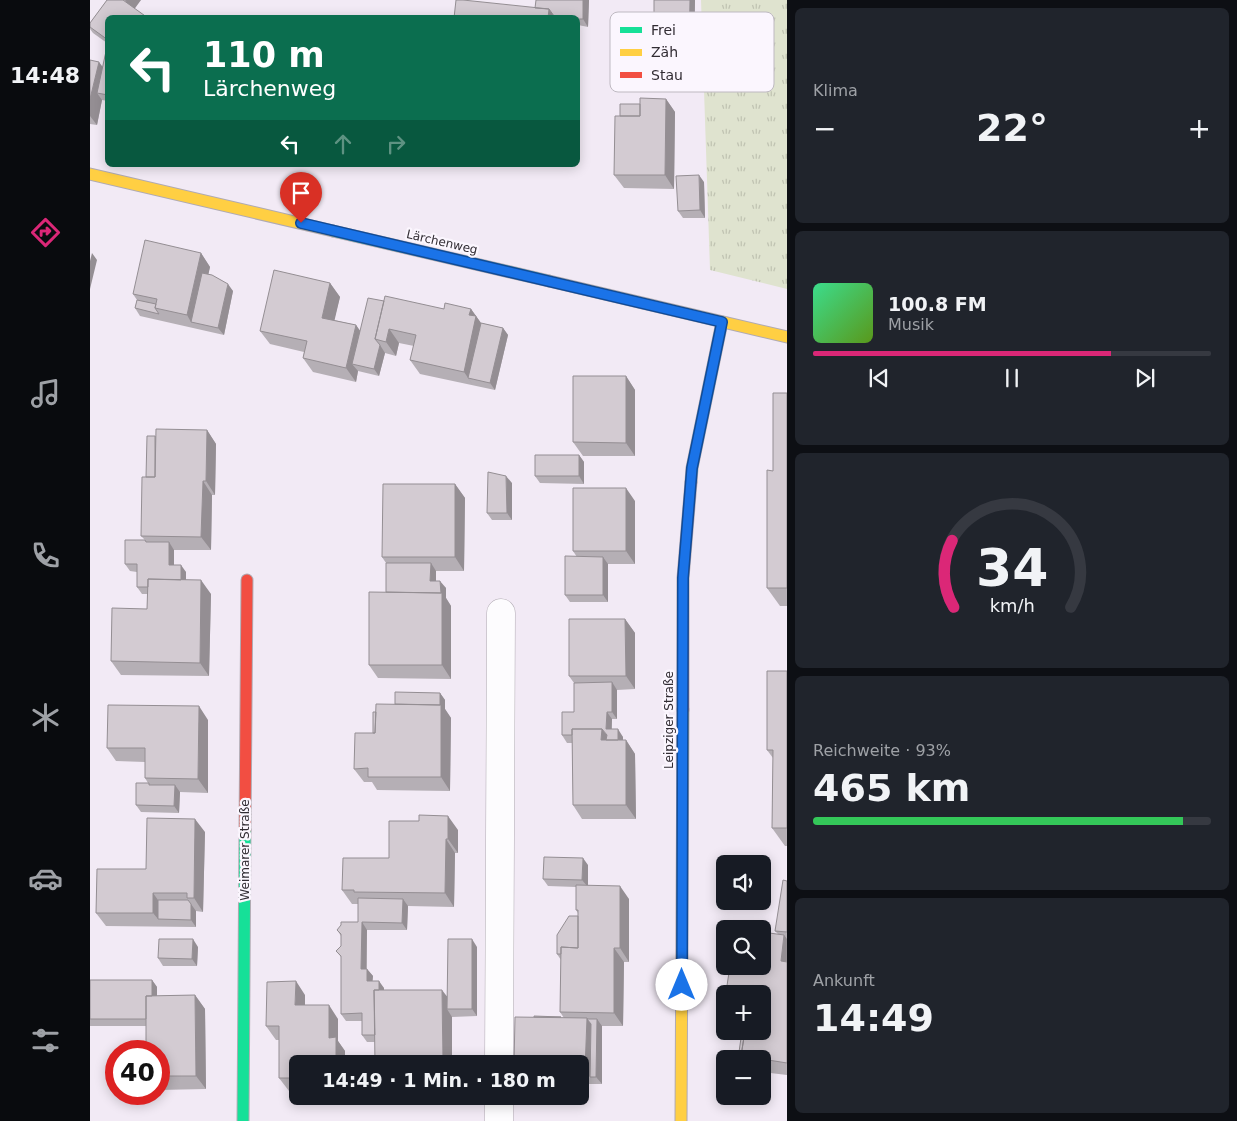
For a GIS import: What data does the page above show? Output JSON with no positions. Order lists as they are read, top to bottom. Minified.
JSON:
{"streets":{"street":["Lärchenweg","Leipziger Straße","Weimarer Straße"]},"crossings":[["Lärchenweg","Leipziger Straße"]],"legend":["Frei","Zäh","Stau"],"page":{"tabs":"14:48","tile":["Klima",["Reichweite · 93%","465 km"],["Ankunft","14:49"]],"turn":["110 m","Lärchenweg"],"heat":["−","22°","+"],"song":["100.8 FM","Musik"],"map_buttons":["+","−"],"limit":"40","trip":"14:49 · 1 Min. · 180 m","gauge":["34","km/h"]}}
